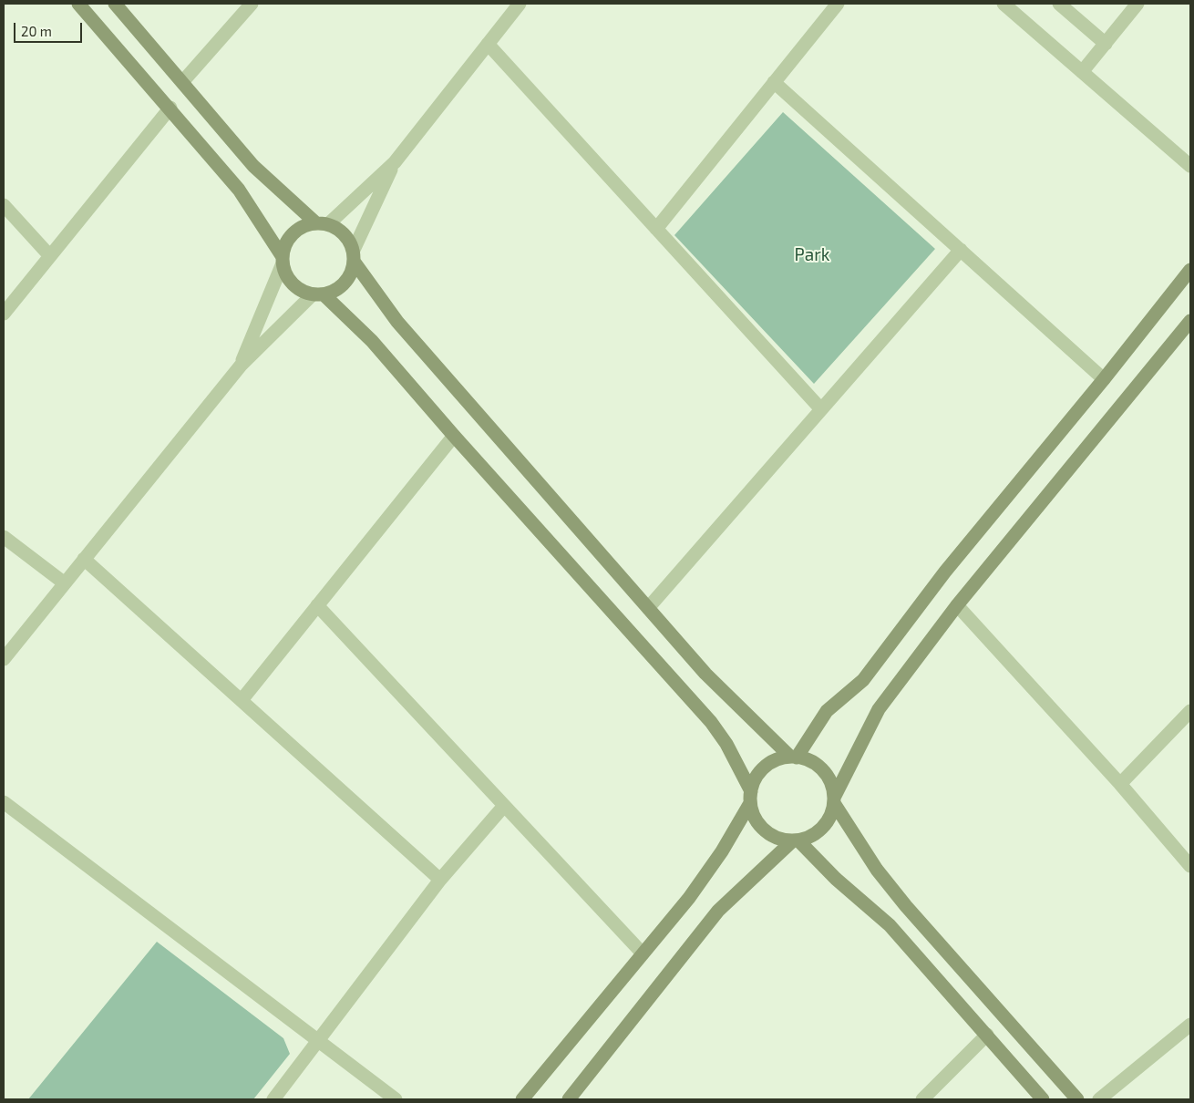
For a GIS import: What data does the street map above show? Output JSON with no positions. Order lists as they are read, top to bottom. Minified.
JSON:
{"parks":["Park"],"scale_bar":"20 m"}
